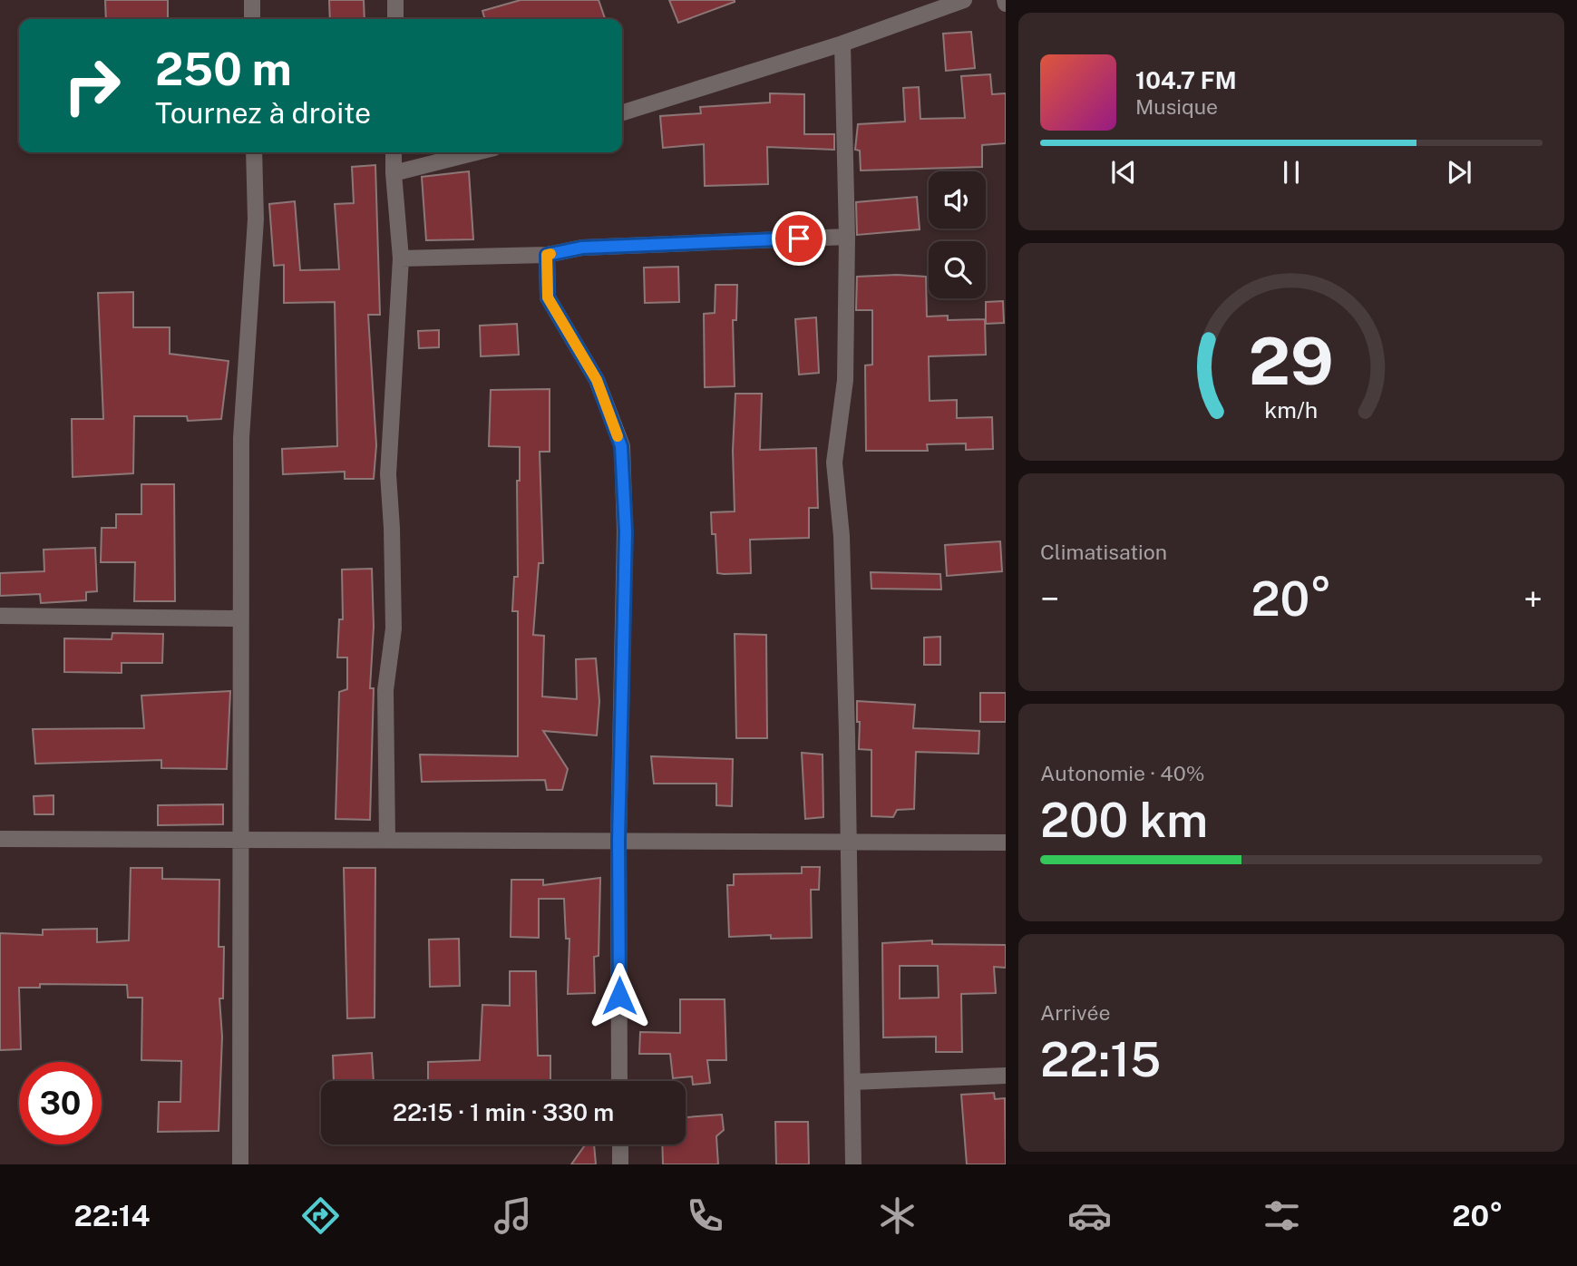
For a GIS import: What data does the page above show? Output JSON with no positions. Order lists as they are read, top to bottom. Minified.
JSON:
{"page":{"turn":["250 m","Tournez à droite"],"song":["104.7 FM","Musique"],"tile":["Climatisation",["Autonomie · 40%","200 km"],["Arrivée","22:15"]],"heat":["−","20°","+"],"limit":"30","trip":"22:15 · 1 min · 330 m","tabs":["22:14","20°"],"gauge":["29","km/h"]}}
